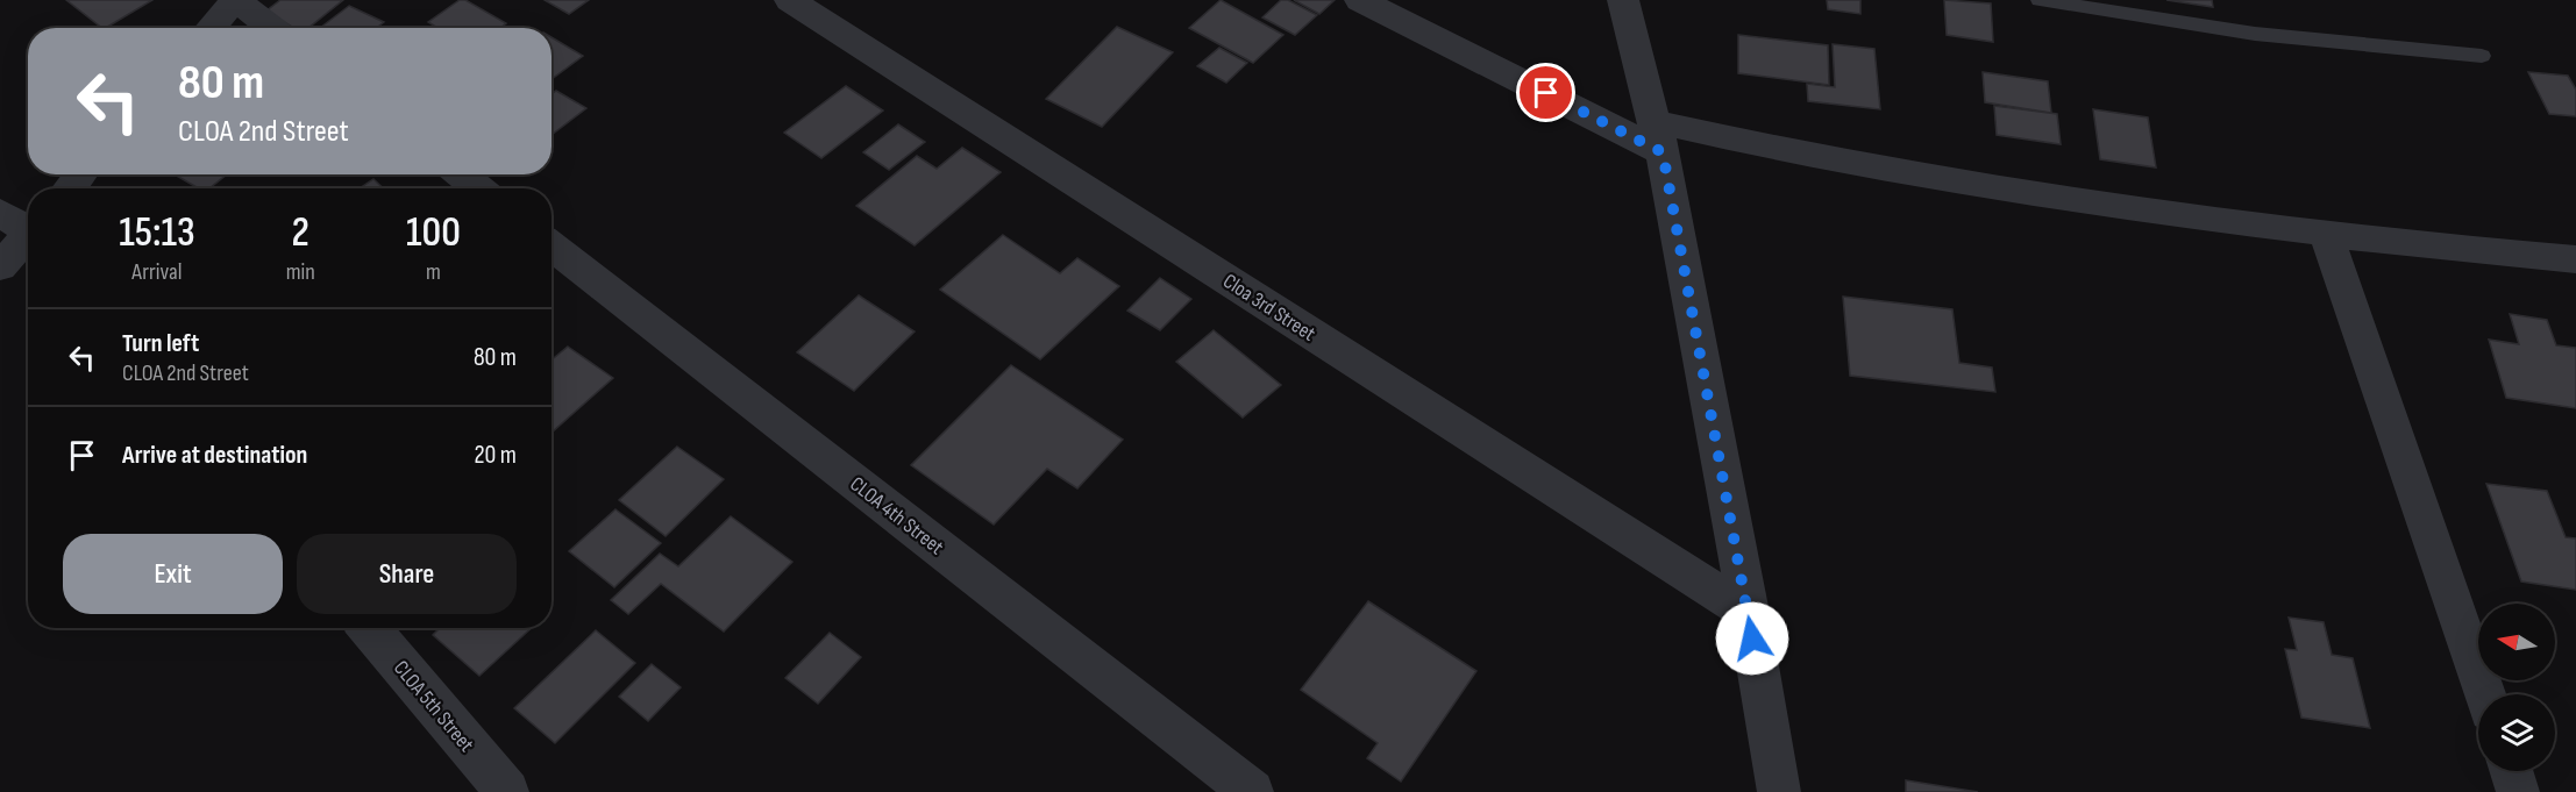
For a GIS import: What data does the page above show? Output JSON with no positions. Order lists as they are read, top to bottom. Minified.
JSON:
{"streets":{"street":["Cloa 3rd Street","CLOA 4th Street","CLOA 5th Street"]},"north":"left","page":{"turn":["80 m","CLOA 2nd Street"],"eta":["15:13","Arrival","2","min","100","m"],"list":[{"name":"Turn left","note":"CLOA 2nd Street","value":"80 m"},{"name":"Arrive at destination","value":"20 m"}],"buttons":["Exit","Share"]}}
